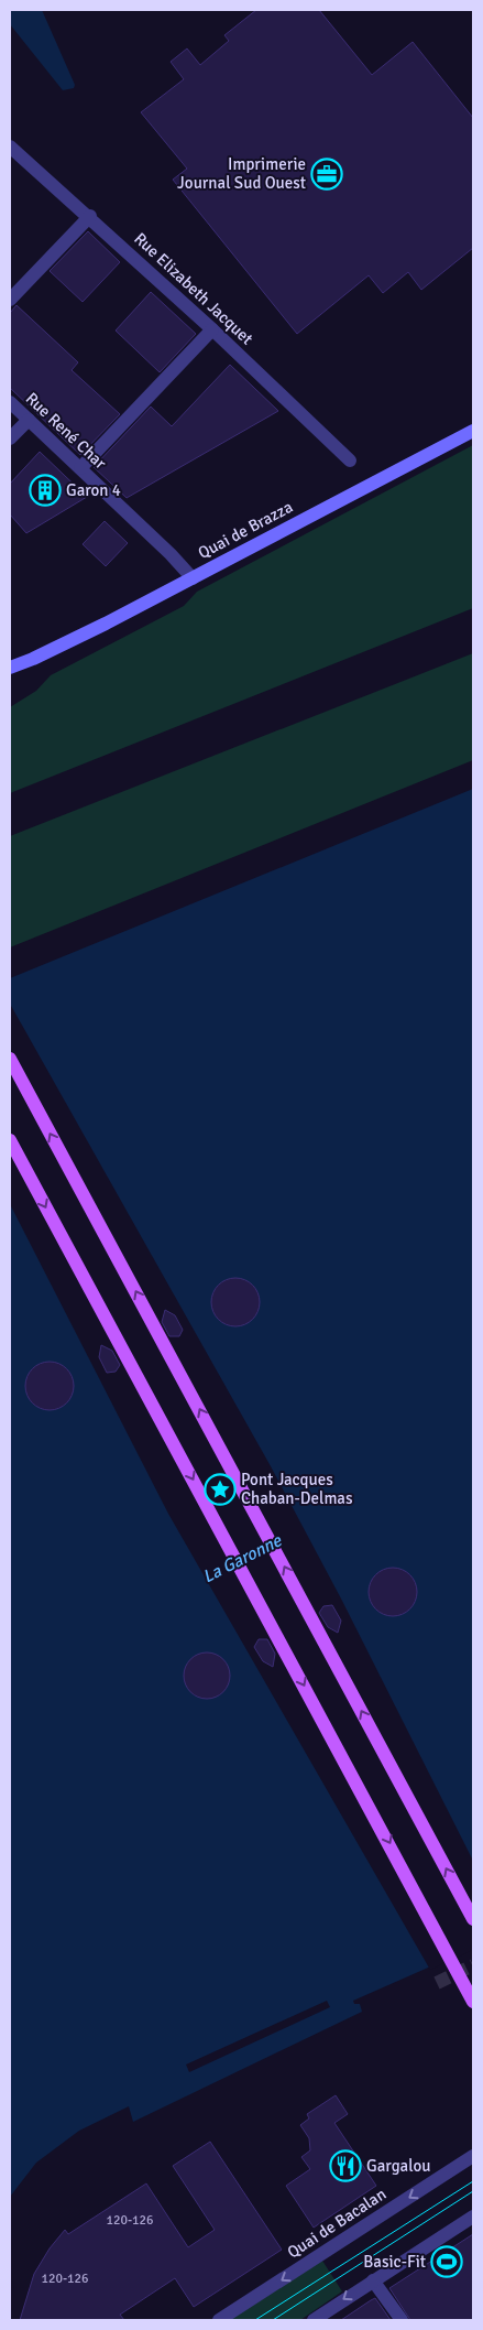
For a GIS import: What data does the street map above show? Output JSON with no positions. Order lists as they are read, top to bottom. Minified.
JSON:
{"streets":{"main road":["Quai de Brazza"],"street":["Rue Elizabeth Jacquet","Rue René Char","Quai de Bacalan"]},"crossings":[["Rue René Char","Quai de Brazza"]],"water":["La Garonne"],"places":{"office":["Imprimerie Journal Sud Ouest"],"building":["Garon 4"],"place":["Pont Jacques Chaban-Delmas"],"restaurant":["Gargalou"],"sports":["Basic-Fit"]},"house_numbers":["120-126","120-126"]}
